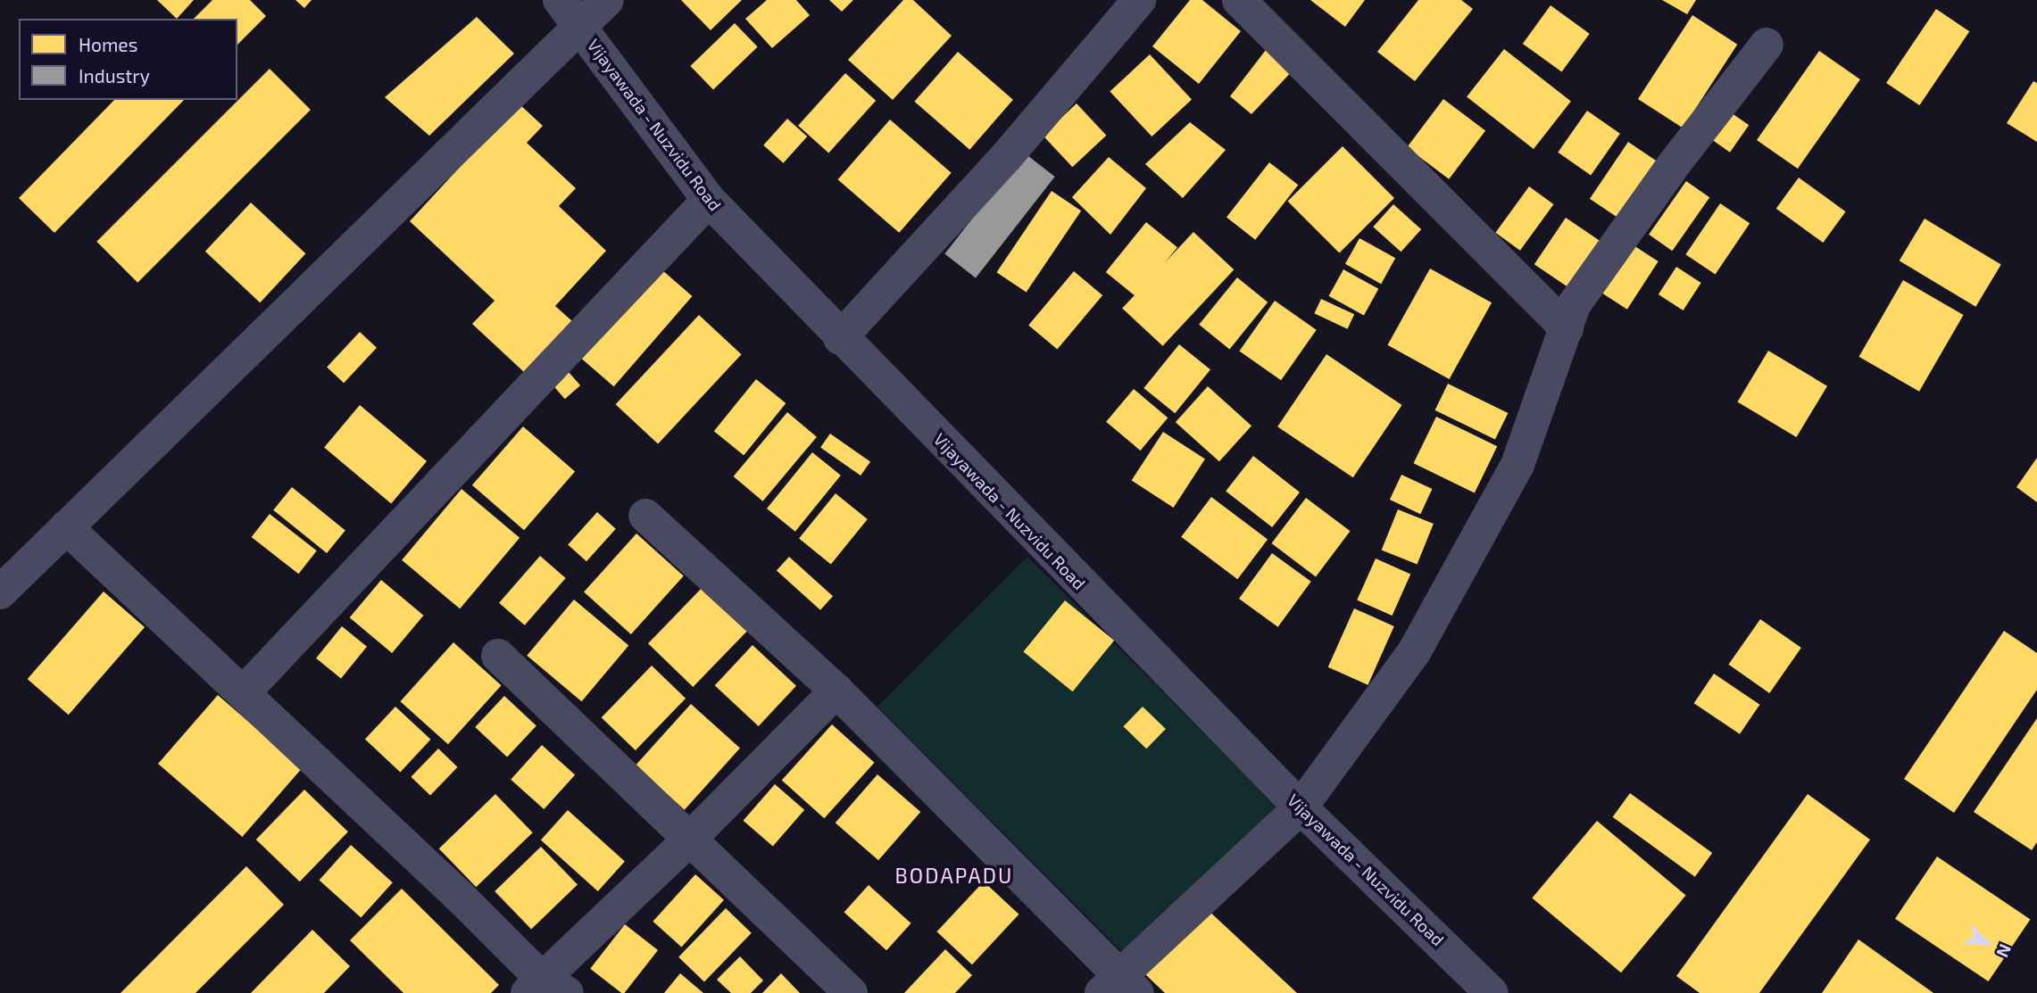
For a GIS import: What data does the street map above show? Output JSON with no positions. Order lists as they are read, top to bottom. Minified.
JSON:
{"streets":{"street":["Vijayawada - Nuzvidu Road"]},"districts":["BODAPADU"],"legend":["Homes","Industry"],"north":"bottom right"}
